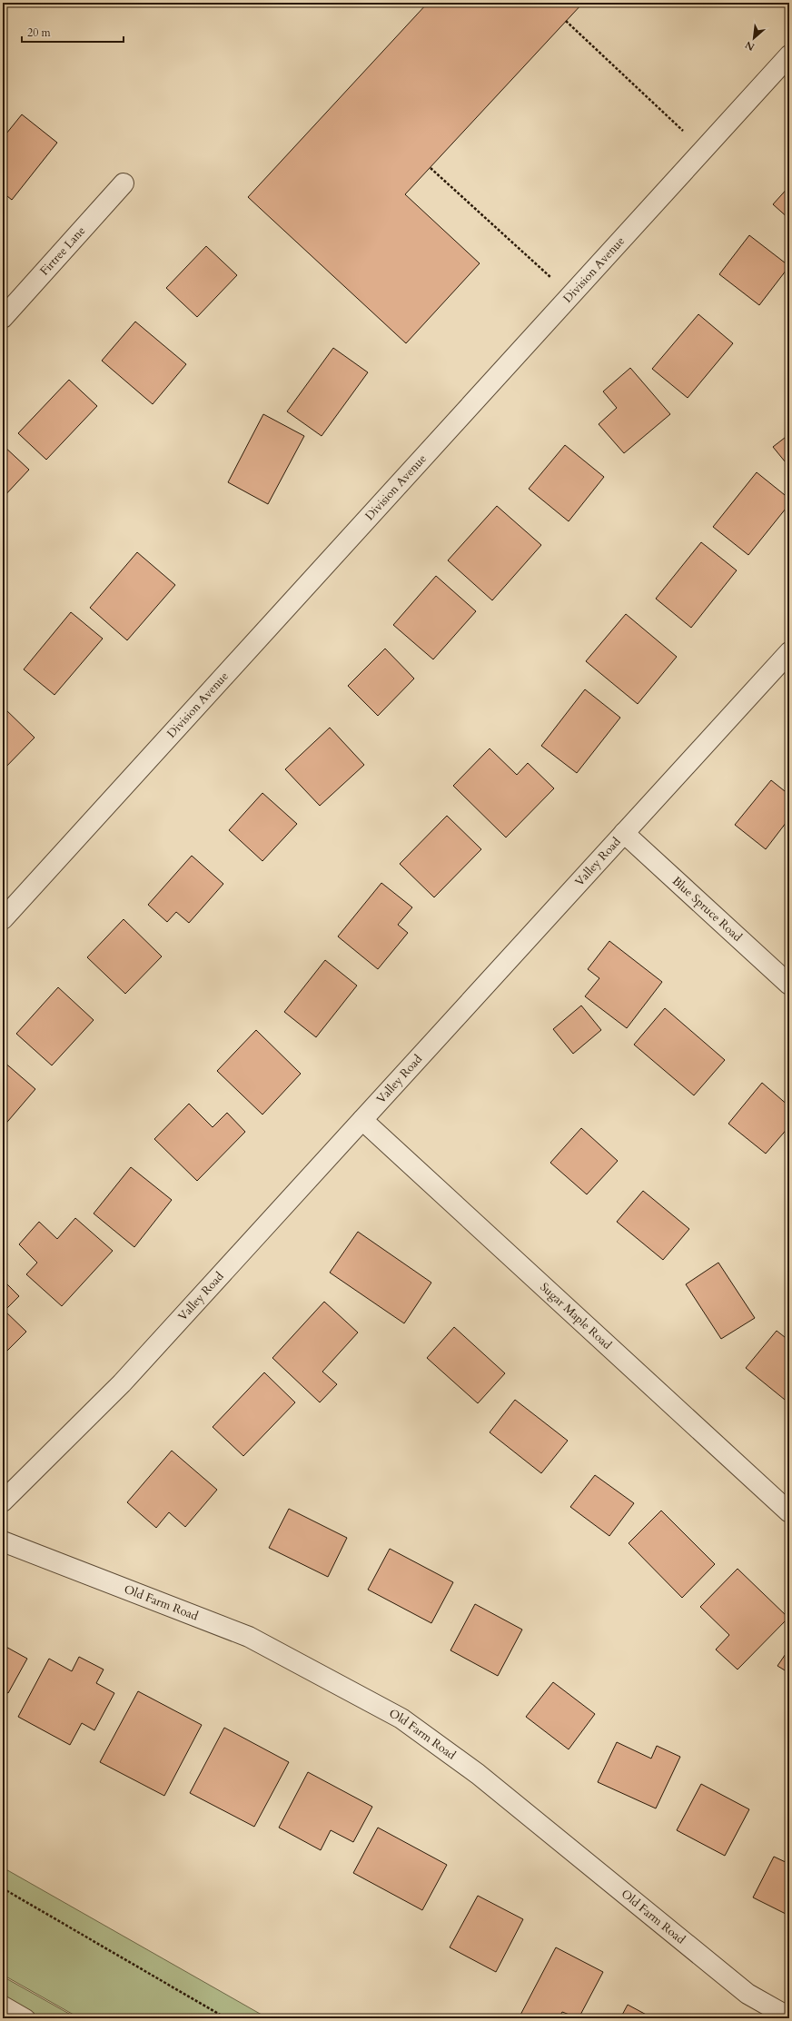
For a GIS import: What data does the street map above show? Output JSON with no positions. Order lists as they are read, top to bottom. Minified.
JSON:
{"streets":{"street":["Firtree Lane","Division Avenue","Valley Road","Blue Spruce Road","Sugar Maple Road","Old Farm Road"]},"crossings":[["Valley Road","Blue Spruce Road"],["Valley Road","Sugar Maple Road"]],"scale_bar":"20 m","north":"bottom left"}
